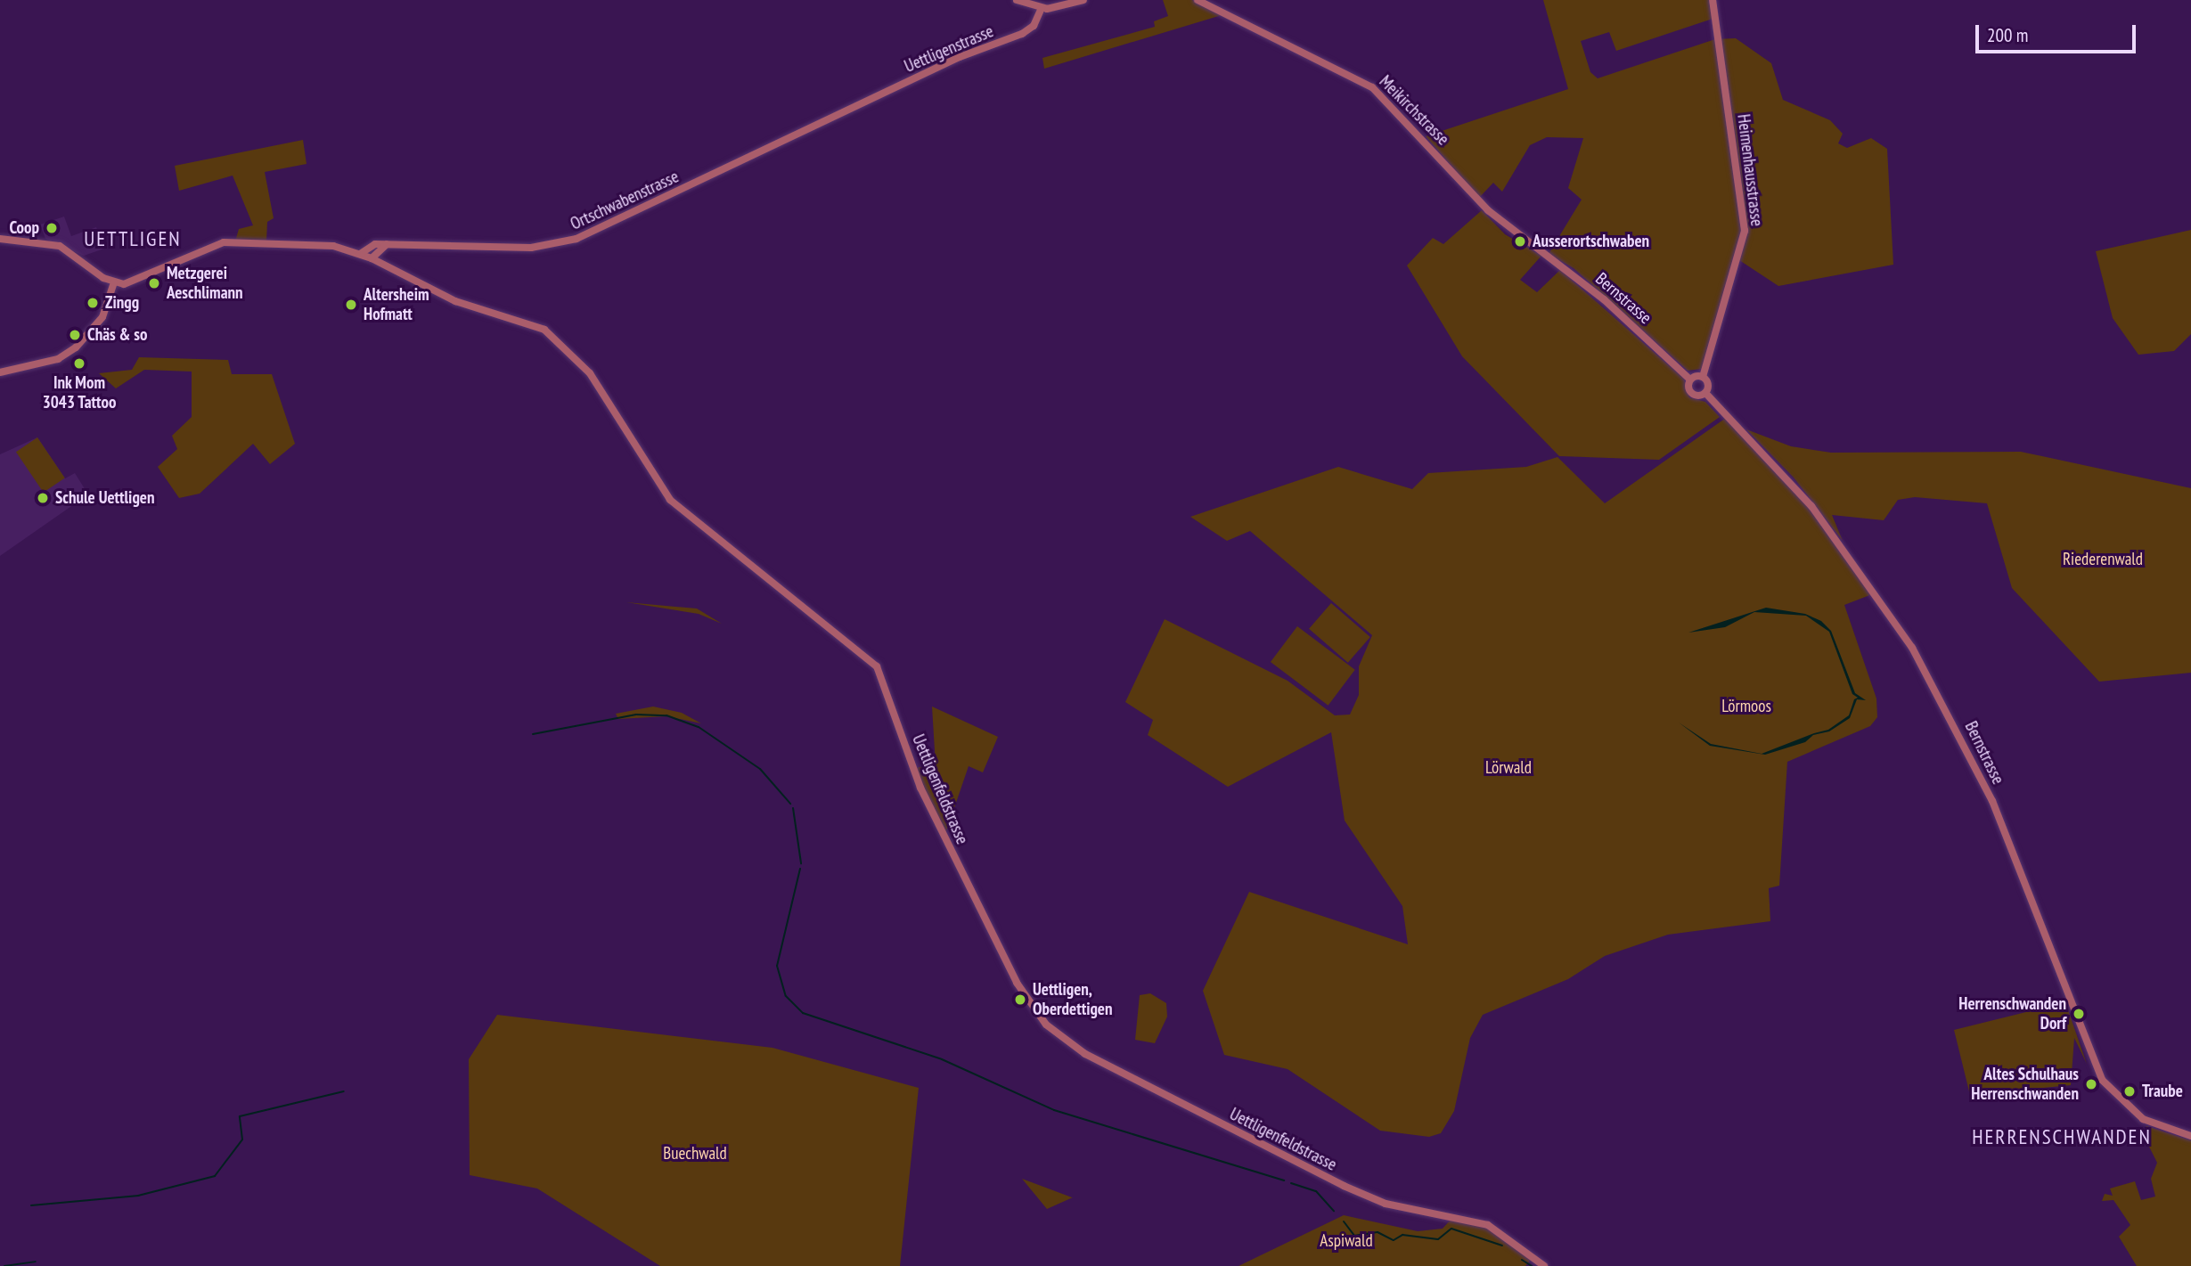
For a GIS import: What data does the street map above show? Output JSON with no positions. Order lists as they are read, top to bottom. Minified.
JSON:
{"streets":{"main road":["Uettligenstrasse","Meikirchstrasse","Heimenhausstrasse","Ortschwabenstrasse","Bernstrasse","Uettligenfeldstrasse"]},"crossings":[["Uettligenstrasse","Ortschwabenstrasse"],["Meikirchstrasse","Bernstrasse"],["Ortschwabenstrasse","Uettligenfeldstrasse"]],"districts":["UETTLIGEN","HERRENSCHWANDEN"],"parks":["Riederenwald","Lörmoos","Lörwald","Buechwald","Aspiwald"],"places":["Coop","Ausserortschwaben","Metzgerei Aeschlimann","Zingg","Altersheim Hofmatt","Chäs & so","Ink Mom 3043 Tattoo","Schule Uettligen","Uettligen, Oberdettigen","Herrenschwanden Dorf","Altes Schulhaus Herrenschwanden","Traube"],"scale_bar":"200 m"}
